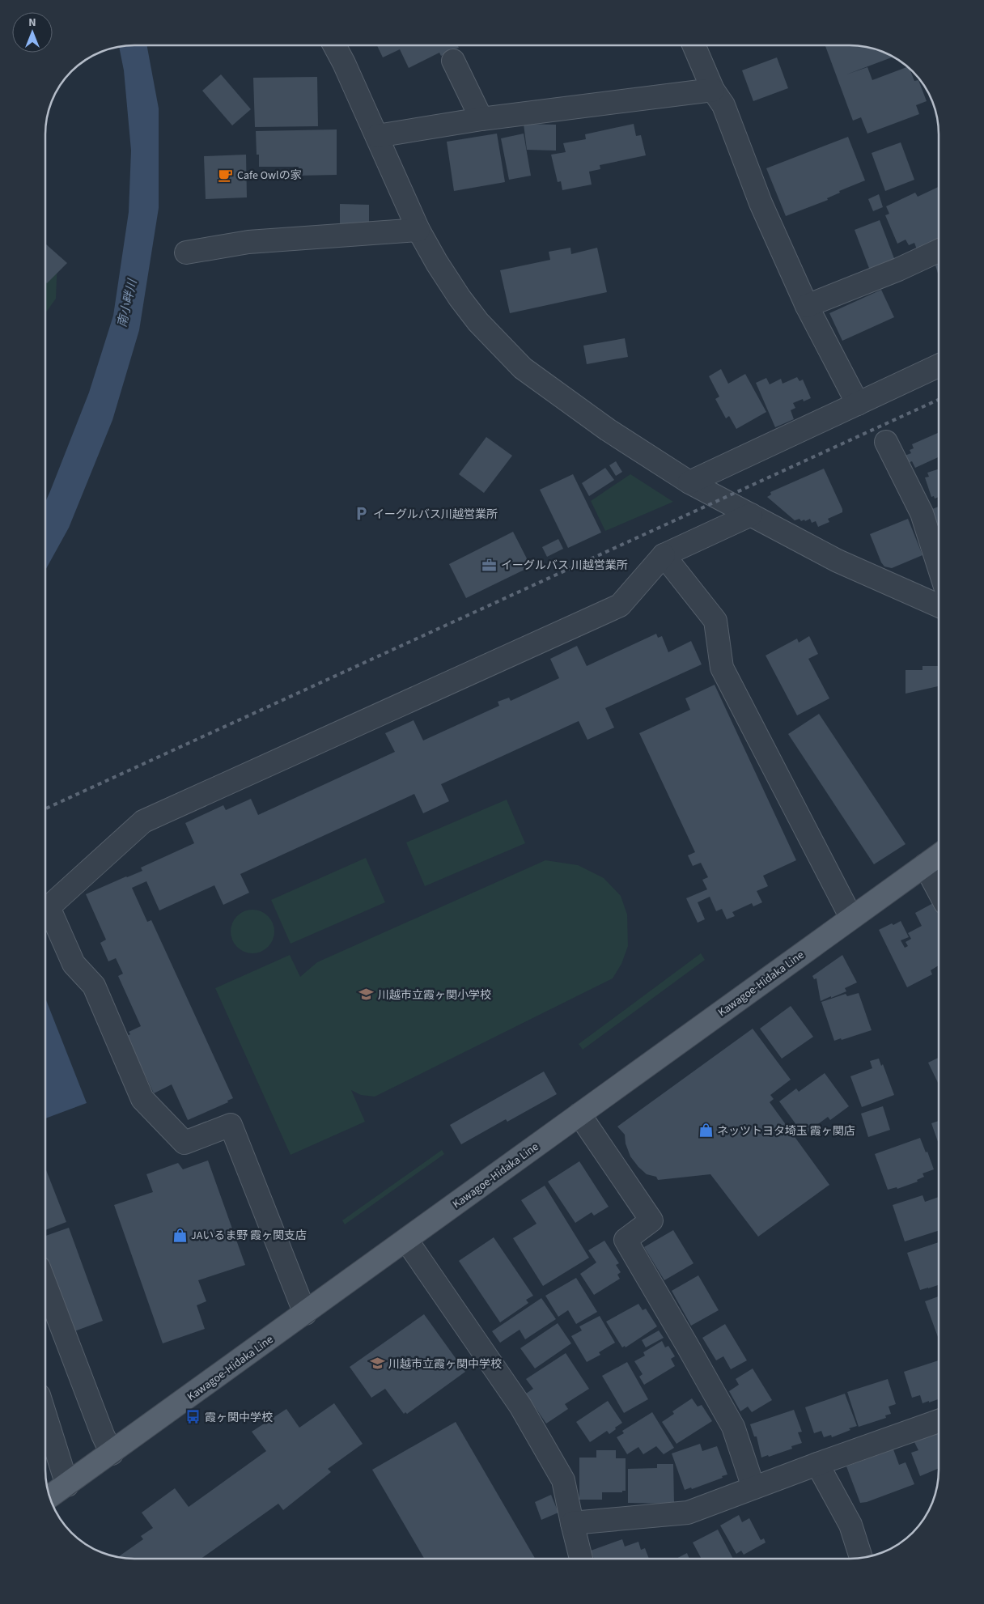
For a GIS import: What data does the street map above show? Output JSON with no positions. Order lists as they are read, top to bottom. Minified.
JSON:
{"streets":{"main road":["Kawagoe-Hidaka Line"]},"water":["南小畔川"],"places":{"cafe":["Cafe Owlの家"],"parking":["イーグルバス川越営業所"],"office":["イーグルバス 川越営業所"],"school or university":["川越市立霞ヶ関小学校","川越市立霞ヶ関中学校"],"shop":["ネッツトヨタ埼玉 霞ヶ関店","JAいるま野 霞ヶ関支店"],"bus stop":["霞ヶ関中学校"]},"north":"top"}
